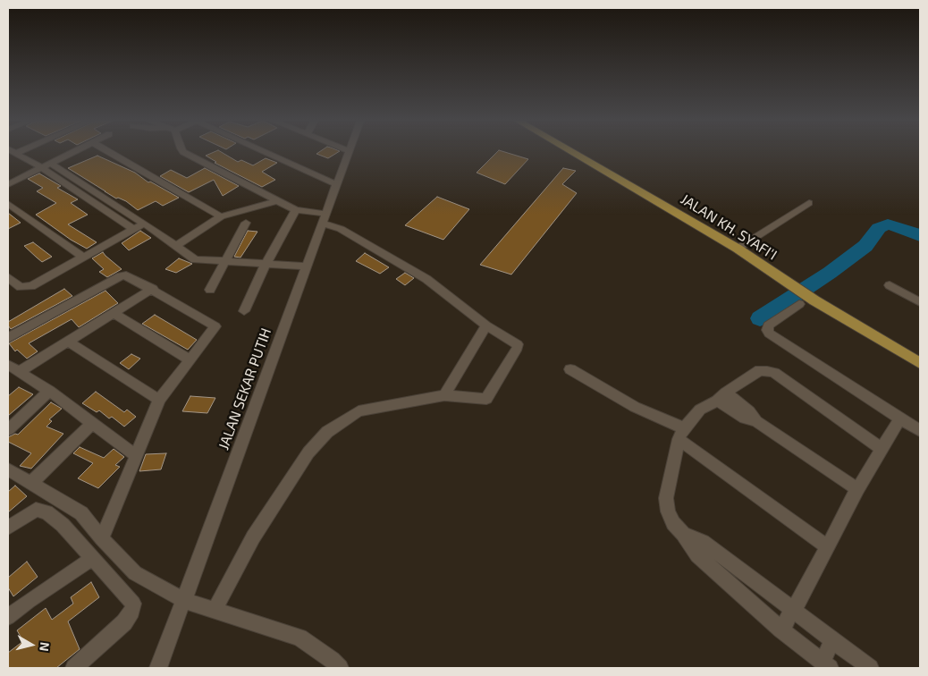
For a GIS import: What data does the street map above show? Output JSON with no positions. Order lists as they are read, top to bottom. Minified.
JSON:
{"streets":{"main road":["JALAN KH. SYAFI'I"],"street":["JALAN SEKAR PUTIH"]},"north":"right"}
